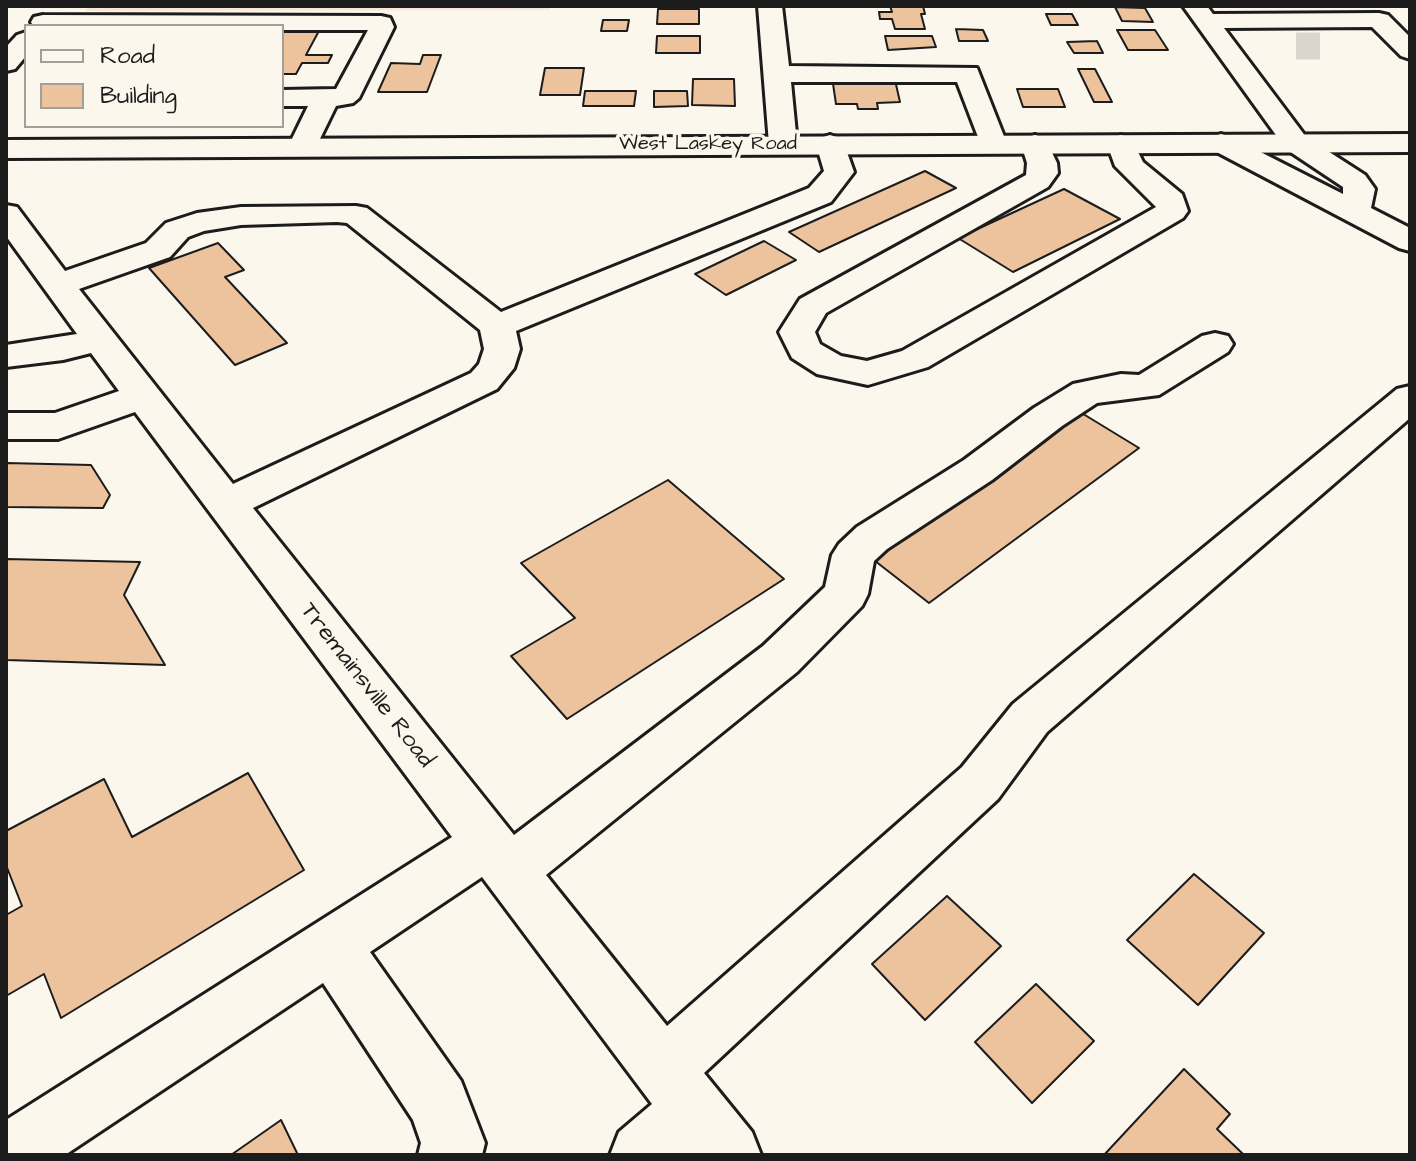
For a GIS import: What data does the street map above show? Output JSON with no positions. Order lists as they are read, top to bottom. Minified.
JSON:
{"streets":{"street":["West Laskey Road","Tremainsville Road"]},"legend":["Road","Building"]}
